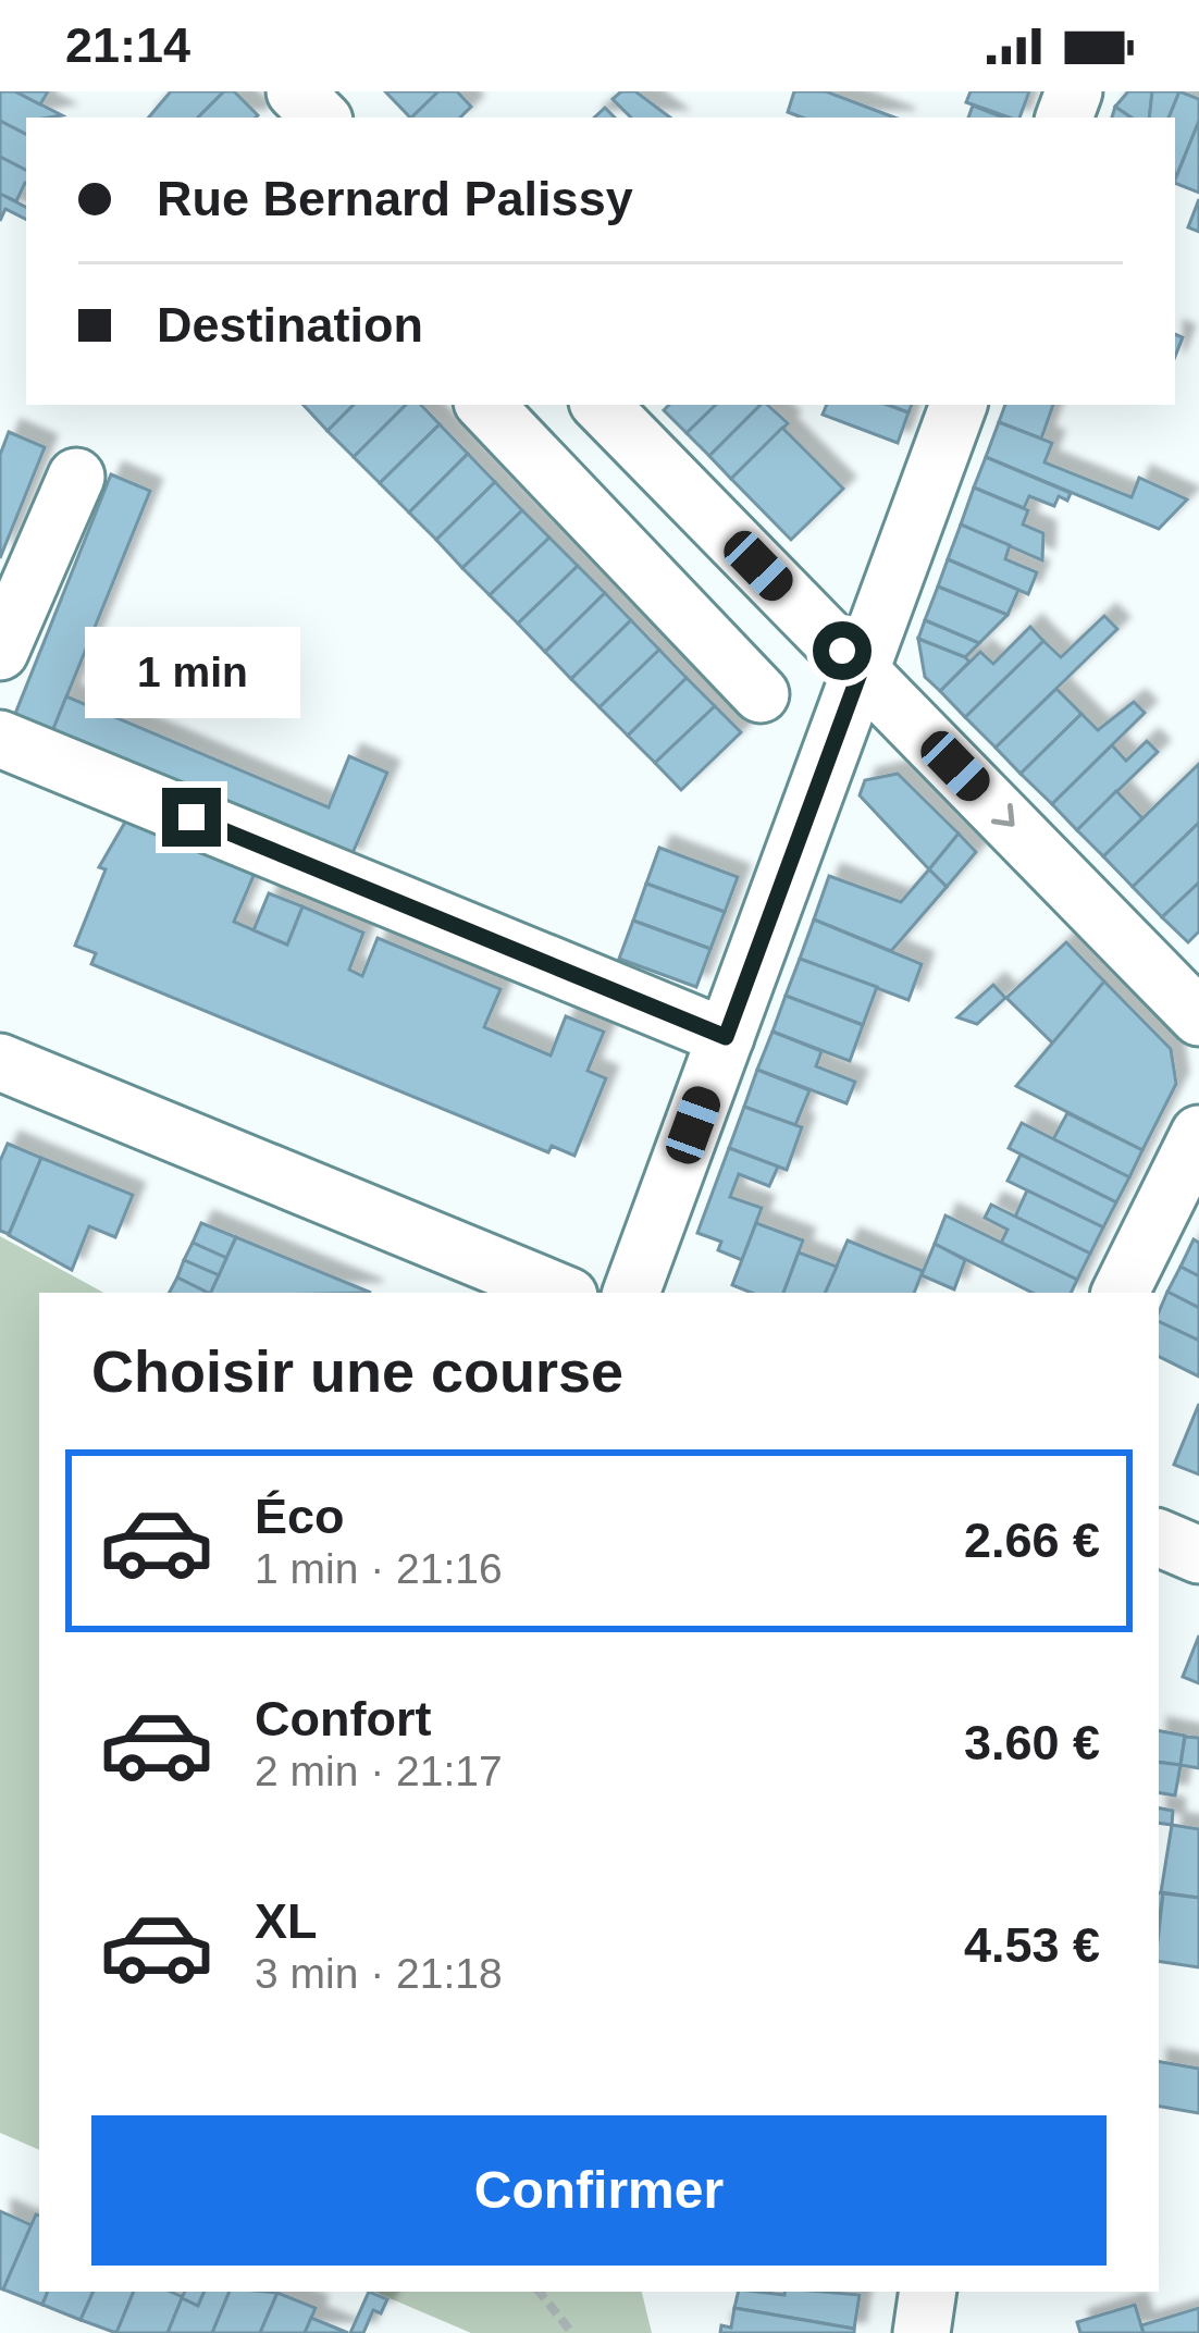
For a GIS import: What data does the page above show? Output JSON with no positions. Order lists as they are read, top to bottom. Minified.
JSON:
{"page":{"status":"21:14","banner":["Rue Bernard Palissy","Destination"],"bubble":"1 min","heading":"Choisir une course","list":[{"name":"Éco","note":"1 min · 21:16","value":"2.66 €"},{"name":"Confort","note":"2 min · 21:17","value":"3.60 €"},{"name":"XL","note":"3 min · 21:18","value":"4.53 €"}],"buttons":"Confirmer"}}
